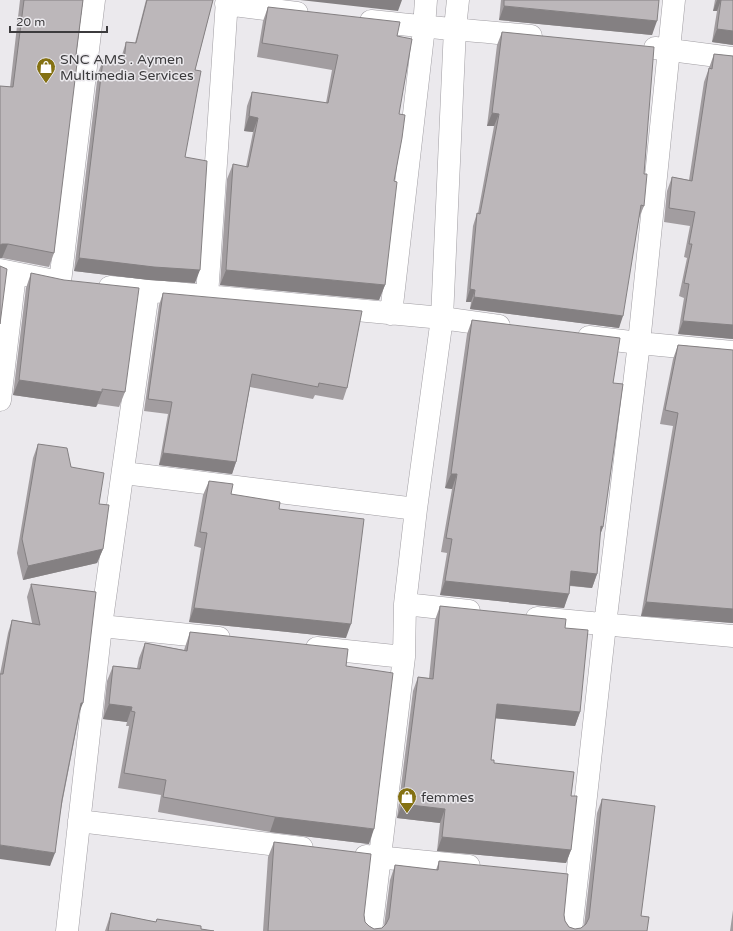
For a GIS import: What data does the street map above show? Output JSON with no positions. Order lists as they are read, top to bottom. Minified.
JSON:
{"places":{"shop":["SNC AMS . Aymen Multimedia Services","femmes"]},"scale_bar":"20 m"}
